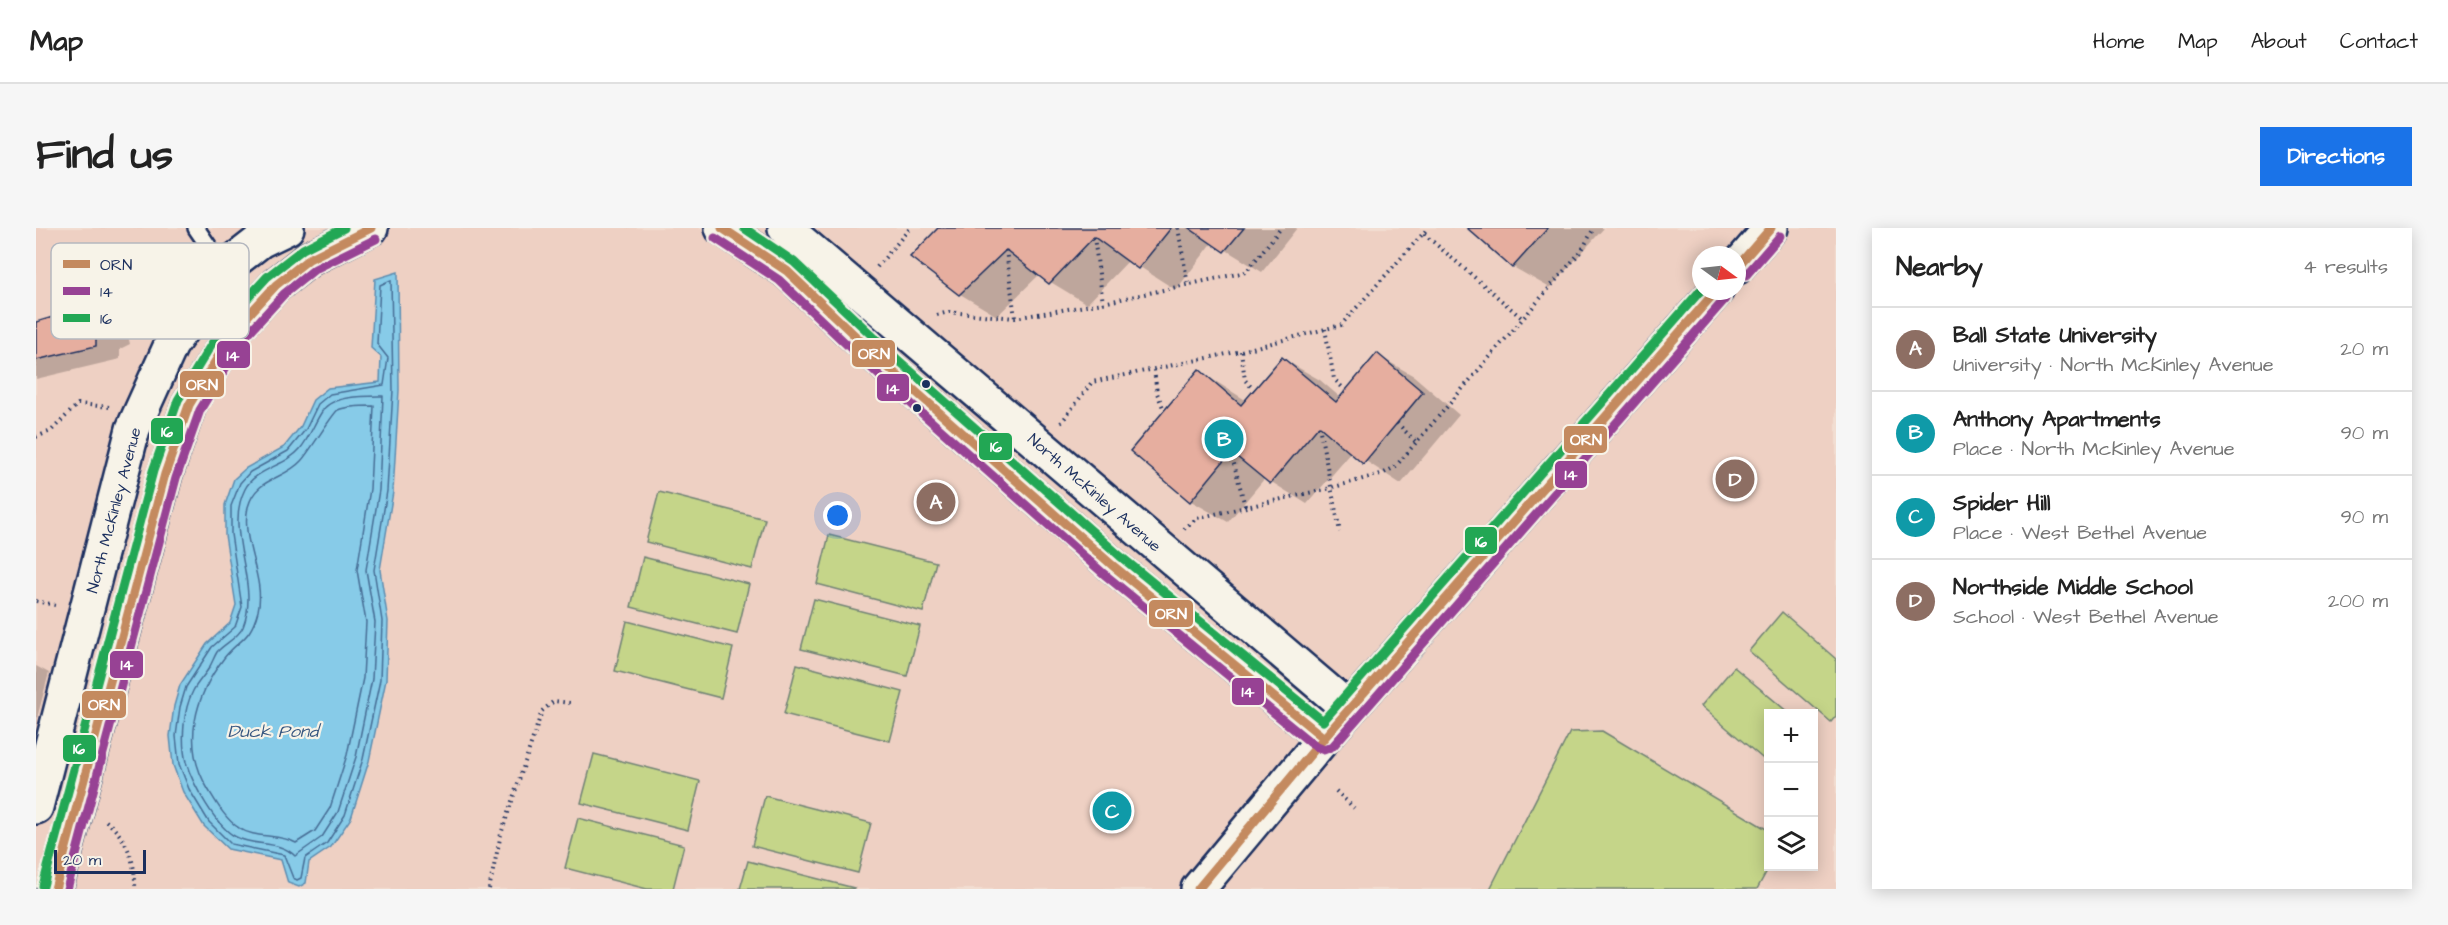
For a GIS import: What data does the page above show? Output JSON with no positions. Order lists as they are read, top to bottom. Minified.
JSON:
{"streets":{"main road":["North McKinley Avenue"]},"water":["Duck Pond"],"lines":["transit line ORN","transit line 16","transit line 14"],"legend":["ORN","14","16"],"scale_bar":"20 m","north":"right","page":{"header":"Map","nav":["Home","Map","About","Contact"],"title":"Find us","buttons":"Directions","heading":["Nearby","4 results"],"list":[{"mark":"A","name":"Ball State University","note":"University · North McKinley Avenue","value":"20 m"},{"mark":"B","name":"Anthony Apartments","note":"Place · North McKinley Avenue","value":"90 m"},{"mark":"C","name":"Spider Hill","note":"Place · West Bethel Avenue","value":"90 m"},{"mark":"D","name":"Northside Middle School","note":"School · West Bethel Avenue","value":"200 m"}],"pins":["B","D","A","C"],"map_buttons":["+","−"],"scale":"20 m"}}
